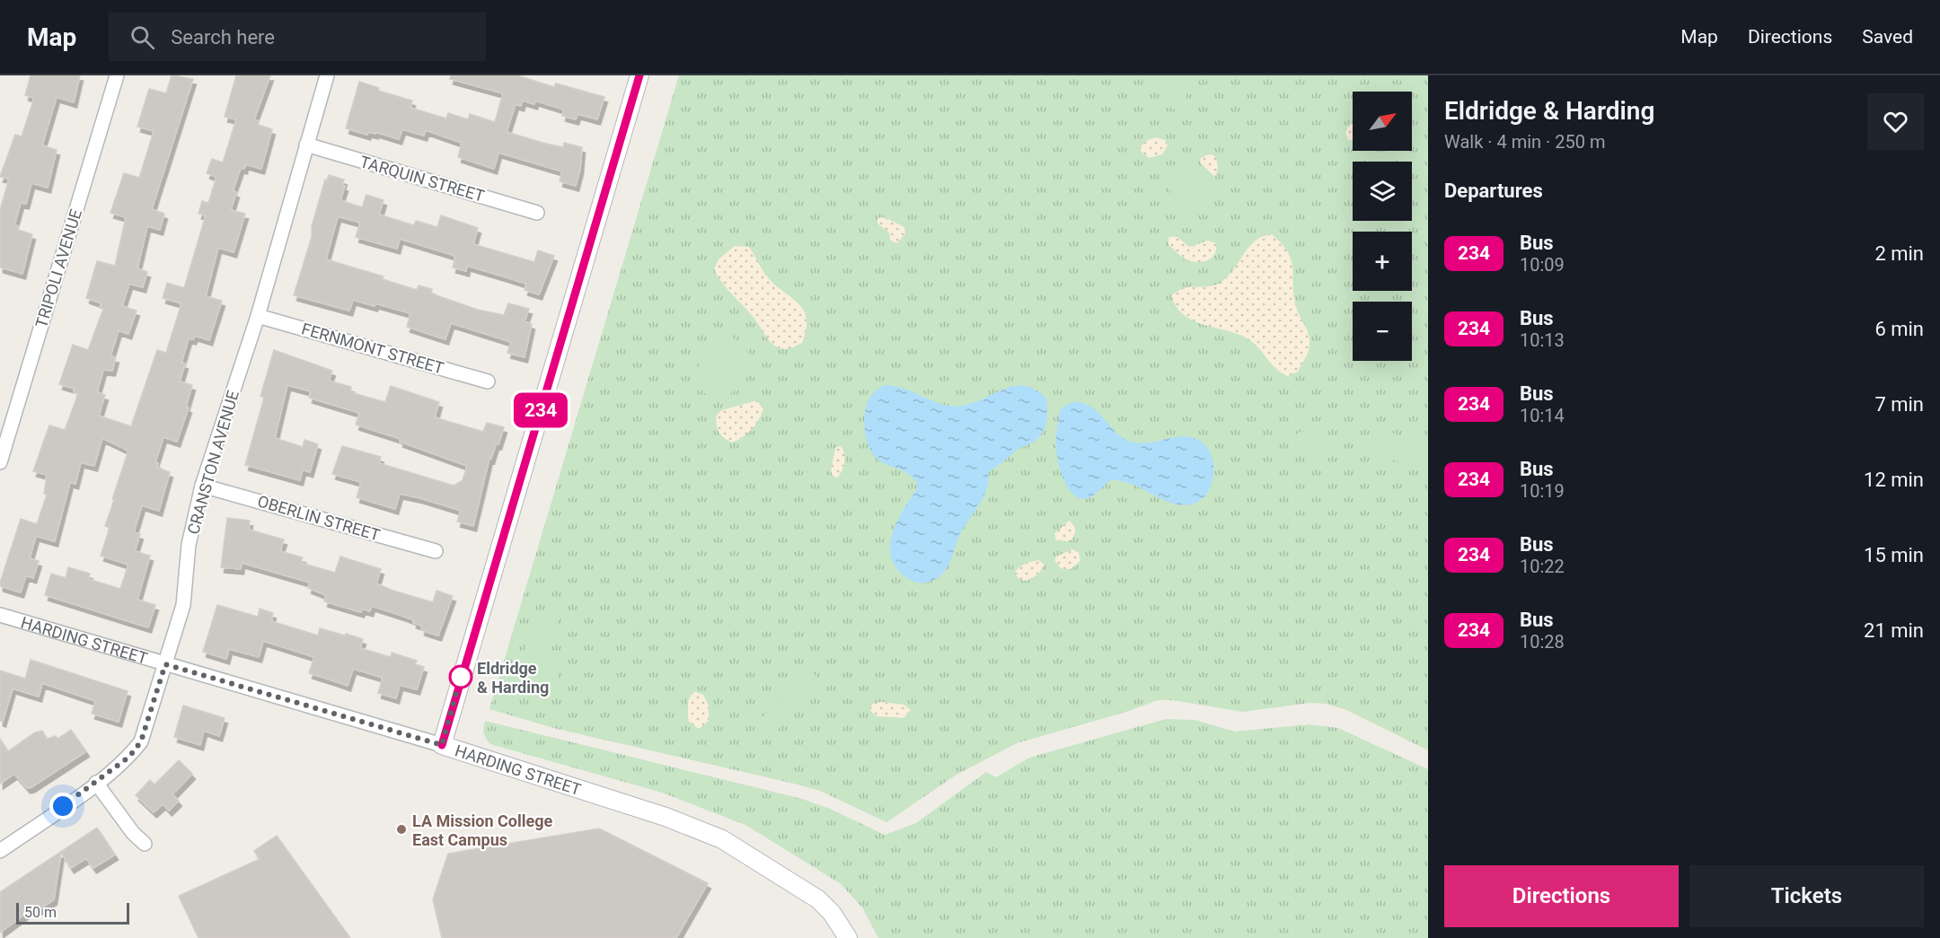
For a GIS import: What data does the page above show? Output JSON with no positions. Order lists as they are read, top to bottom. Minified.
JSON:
{"streets":{"street":["TARQUIN STREET","TRIPOLI AVENUE","FERNMONT STREET","CRANSTON AVENUE","OBERLIN STREET","HARDING STREET"]},"crossings":[["TARQUIN STREET","CRANSTON AVENUE"],["FERNMONT STREET","CRANSTON AVENUE"],["CRANSTON AVENUE","OBERLIN STREET"],["CRANSTON AVENUE","HARDING STREET"]],"places":["Eldridge & Harding","LA Mission College East Campus"],"lines":["bus line 234"],"scale_bar":"50 m","north":"top right","page":{"header":"Map","search":"Search here","nav":["Map","Directions","Saved"],"on_map":"234","heading":[["Eldridge & Harding","Walk · 4 min · 250 m"],"Departures"],"map_buttons":["+","−"],"list":[{"mark":"234","name":"Bus","note":"10:09","value":"2 min"},{"mark":"234","name":"Bus","note":"10:13","value":"6 min"},{"mark":"234","name":"Bus","note":"10:14","value":"7 min"},{"mark":"234","name":"Bus","note":"10:19","value":"12 min"},{"mark":"234","name":"Bus","note":"10:22","value":"15 min"},{"mark":"234","name":"Bus","note":"10:28","value":"21 min"}],"buttons":["Directions","Tickets"],"scale":"50 m"}}
